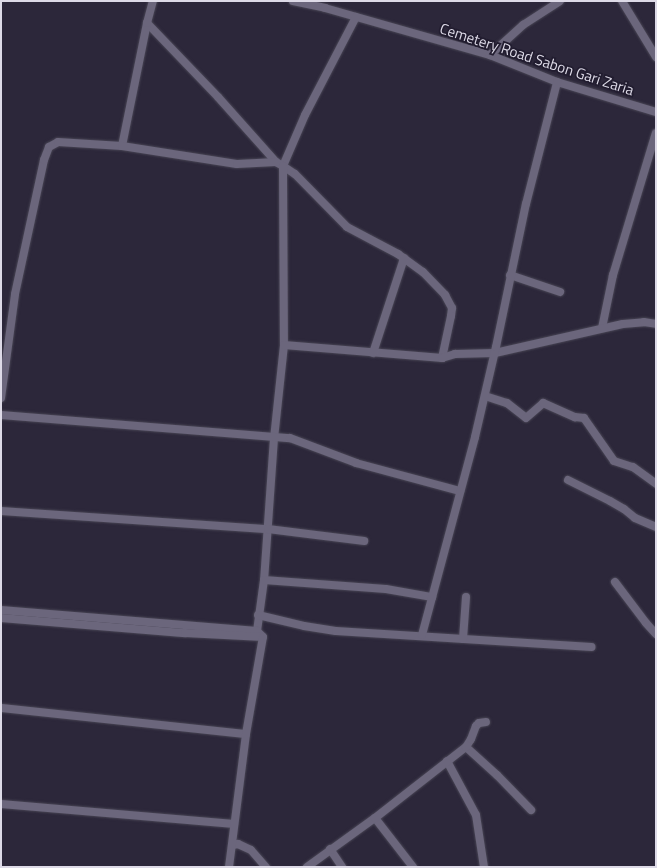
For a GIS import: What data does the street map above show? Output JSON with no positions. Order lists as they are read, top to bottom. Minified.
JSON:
{"streets":{"street":["Cemetery Road Sabon Gari Zaria"]}}
